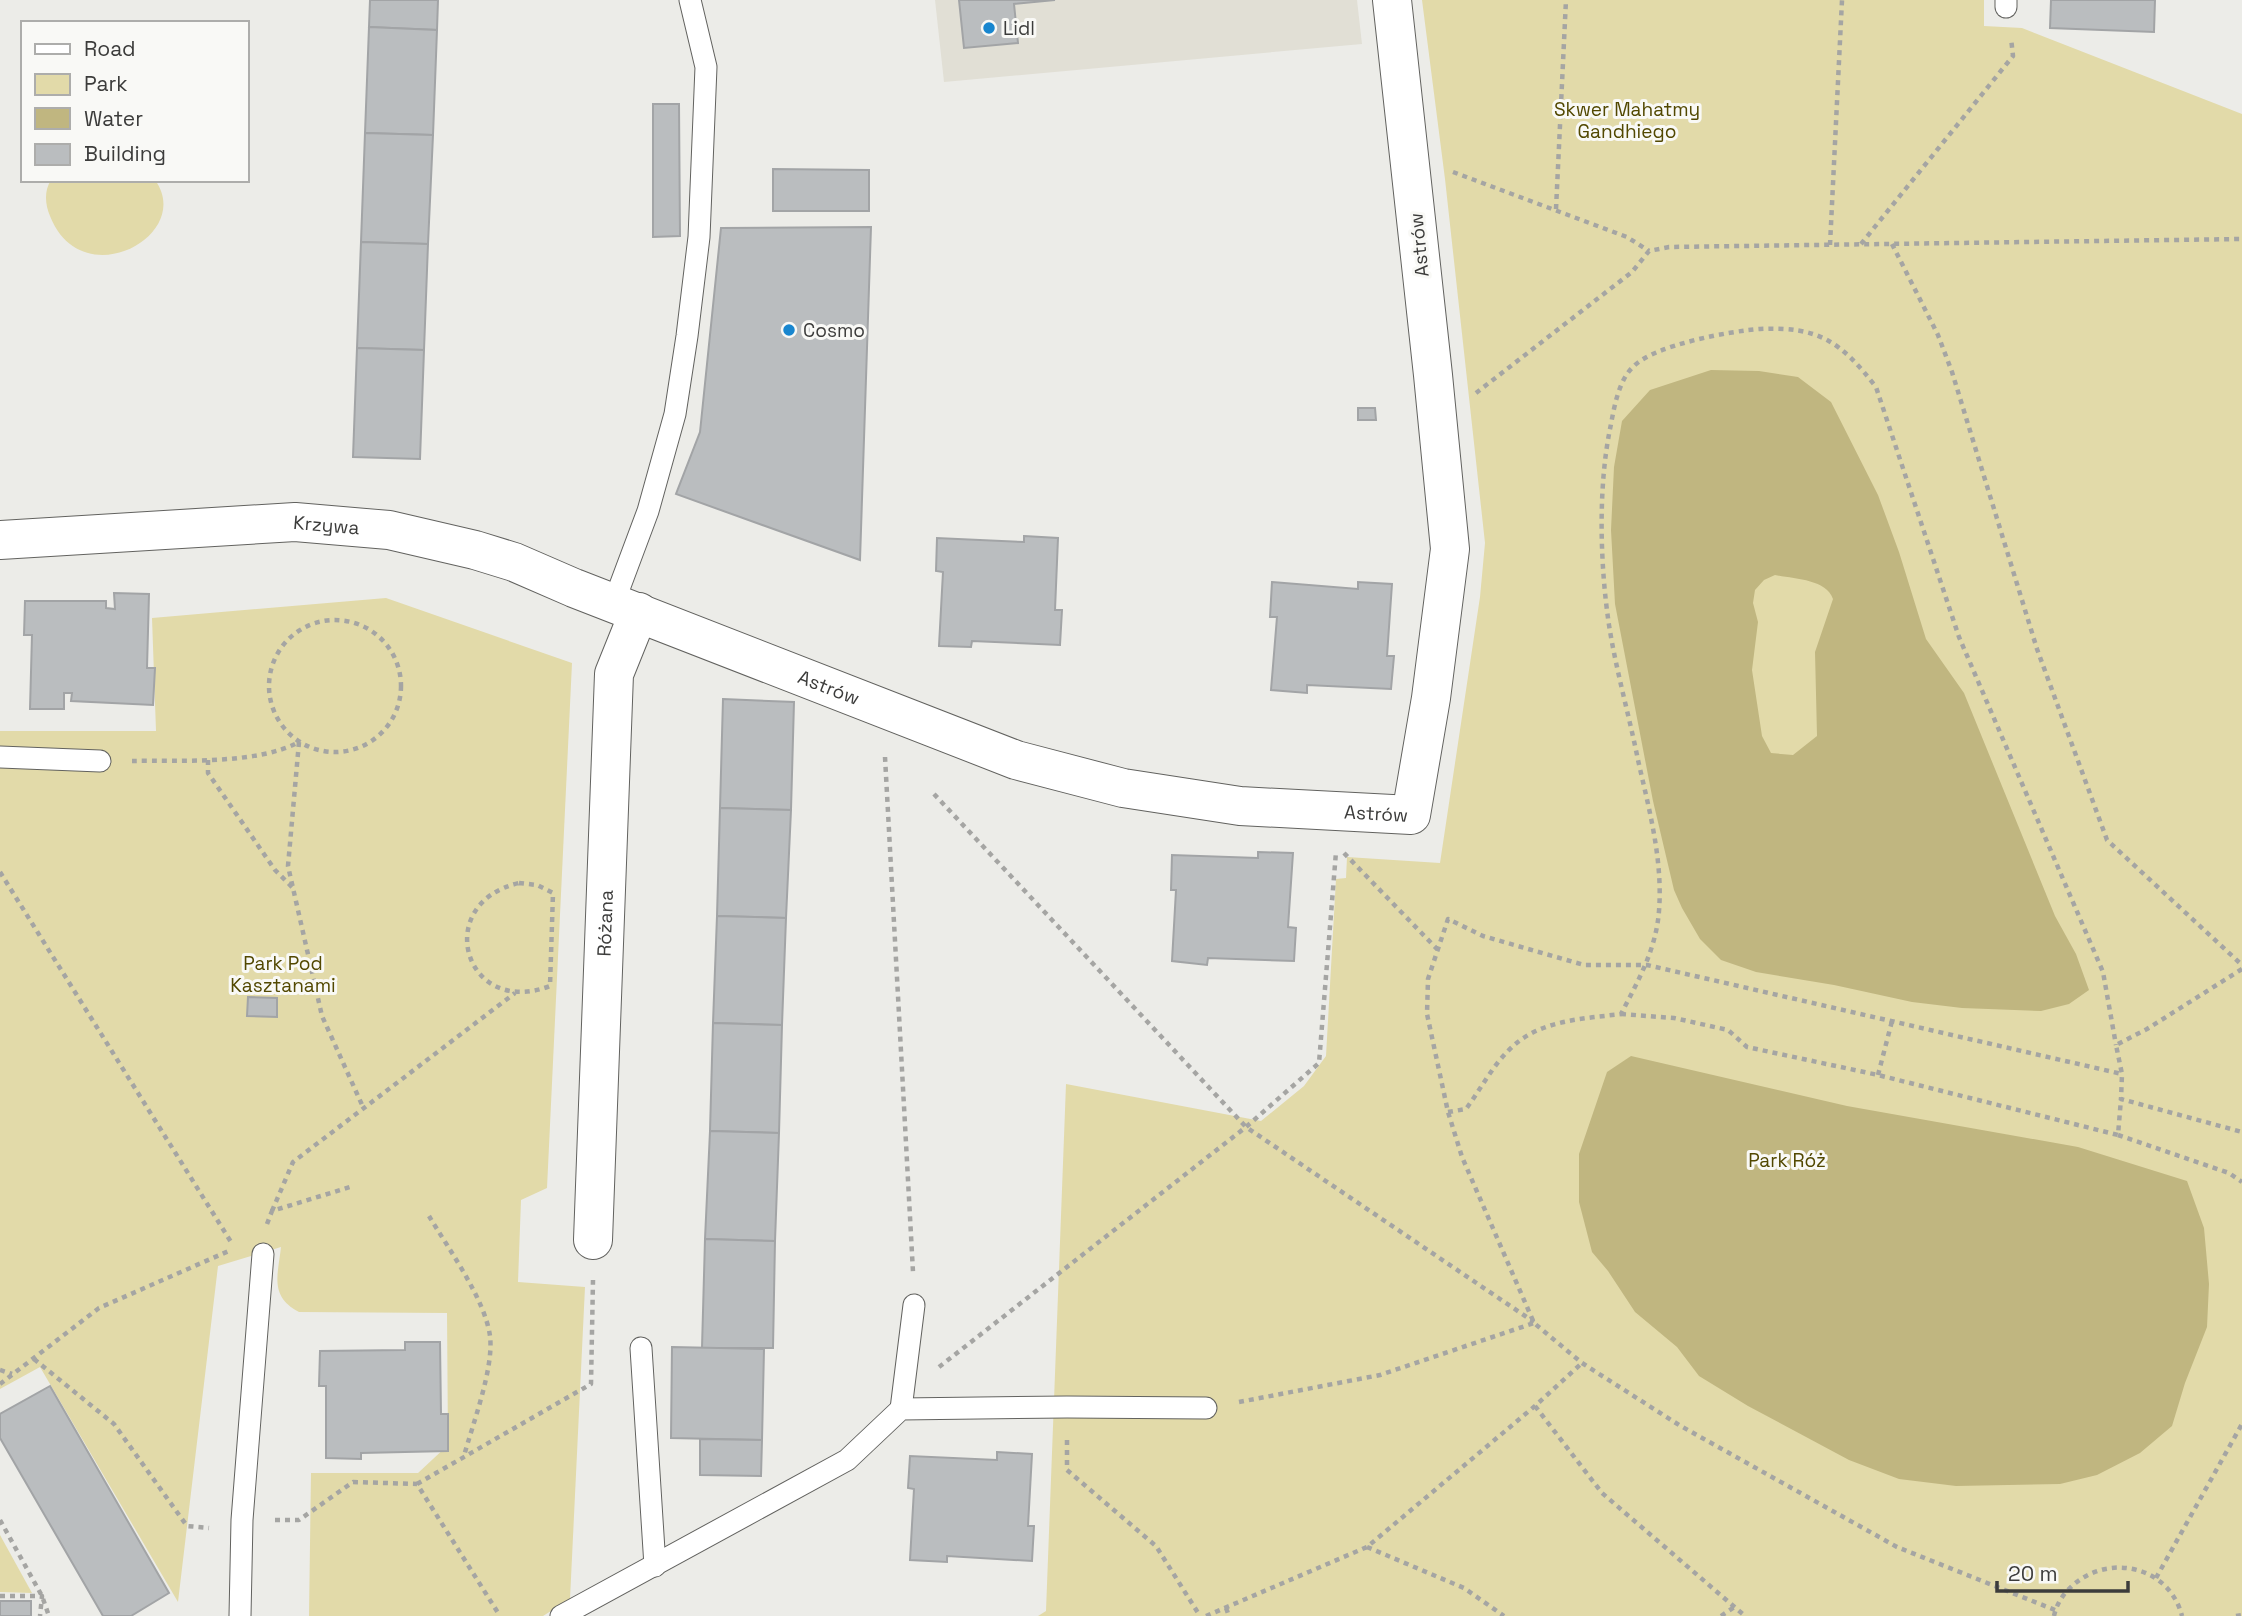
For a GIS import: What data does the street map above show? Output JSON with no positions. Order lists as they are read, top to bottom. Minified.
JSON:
{"streets":{"street":["Astrów","Krzywa","Różana"]},"crossings":[["Astrów","Krzywa"],["Astrów","Różana"],["Krzywa","Różana"]],"parks":["Skwer Mahatmy Gandhiego","Park Pod Kasztanami","Park Róż"],"places":["Lidl","Cosmo"],"legend":["Road","Park","Water","Building"],"scale_bar":"20 m"}
